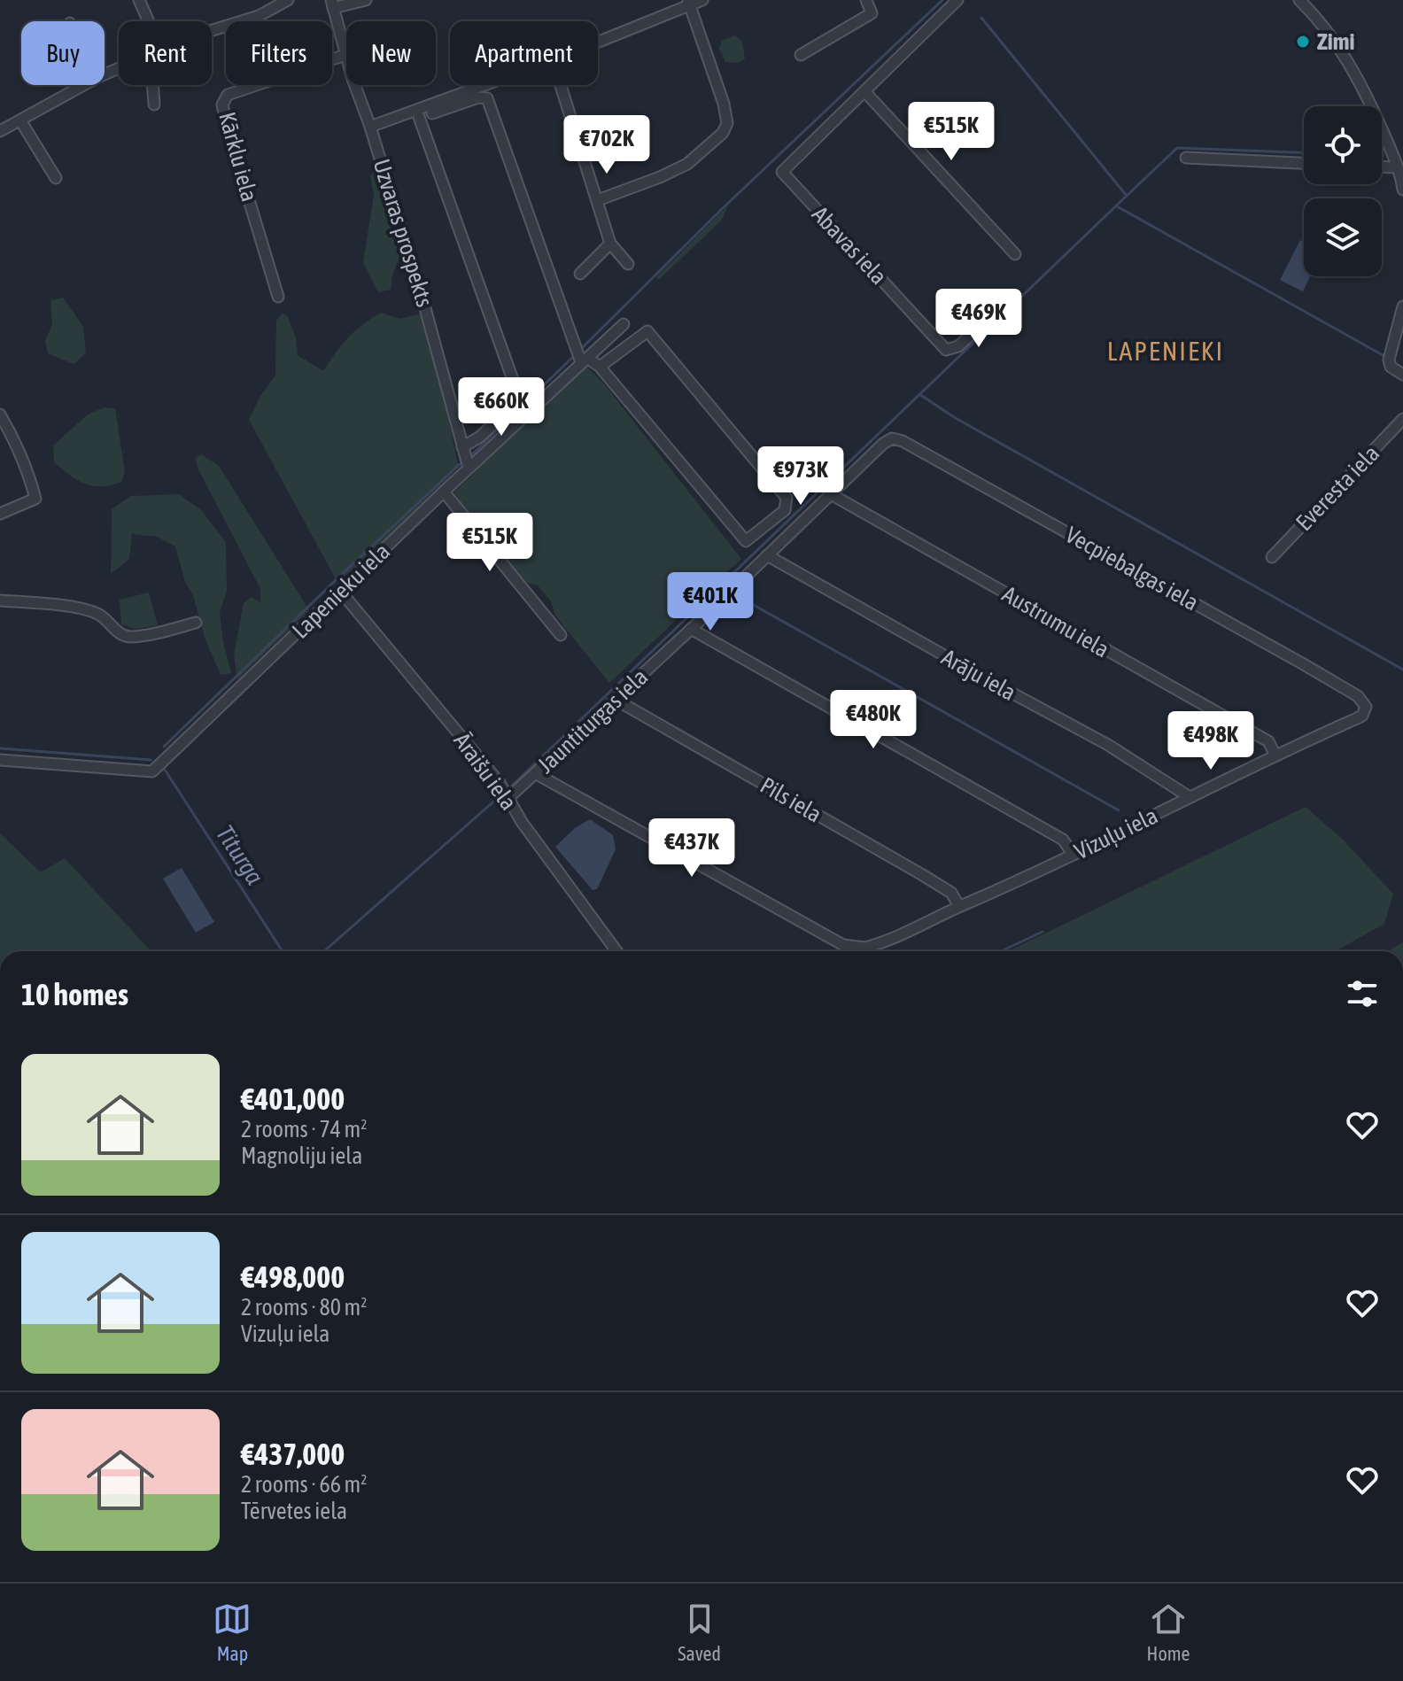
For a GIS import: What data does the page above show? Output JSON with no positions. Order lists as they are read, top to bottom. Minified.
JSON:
{"streets":{"street":["Kārklu iela","Uzvaras prospekts","Abavas iela","Everesta iela","Vecpiebalgas iela","Lapenieku iela","Austrumu iela","Arāju iela","Jauntiturgas iela","Āraišu iela","Pils iela","Vizuļu iela"]},"crossings":[["Kārklu iela","Uzvaras prospekts"],["Uzvaras prospekts","Lapenieku iela"],["Vecpiebalgas iela","Jauntiturgas iela"],["Vecpiebalgas iela","Vizuļu iela"],["Lapenieku iela","Āraišu iela"],["Austrumu iela","Jauntiturgas iela"],["Austrumu iela","Vizuļu iela"],["Arāju iela","Jauntiturgas iela"],["Arāju iela","Vizuļu iela"],["Jauntiturgas iela","Āraišu iela"],["Jauntiturgas iela","Pils iela"],["Jauntiturgas iela","Vizuļu iela"],["Pils iela","Vizuļu iela"]],"districts":["LAPENIEKI"],"water":["Titurga"],"places":["Zimi"],"page":{"chip":["Buy","Rent","Filters","New","Apartment"],"price":["€515K","€702K","€469K","€660K","€973K","€515K","€401K","€480K","€498K","€437K"],"heading":"10 homes","list":[{"name":"€401,000","note":"2 rooms · 74 m² · Magnoliju iela"},{"name":"€498,000","note":"2 rooms · 80 m² · Vizuļu iela"},{"name":"€437,000","note":"2 rooms · 66 m² · Tērvetes iela"}],"tabs":["Map","Saved","Home"]}}
